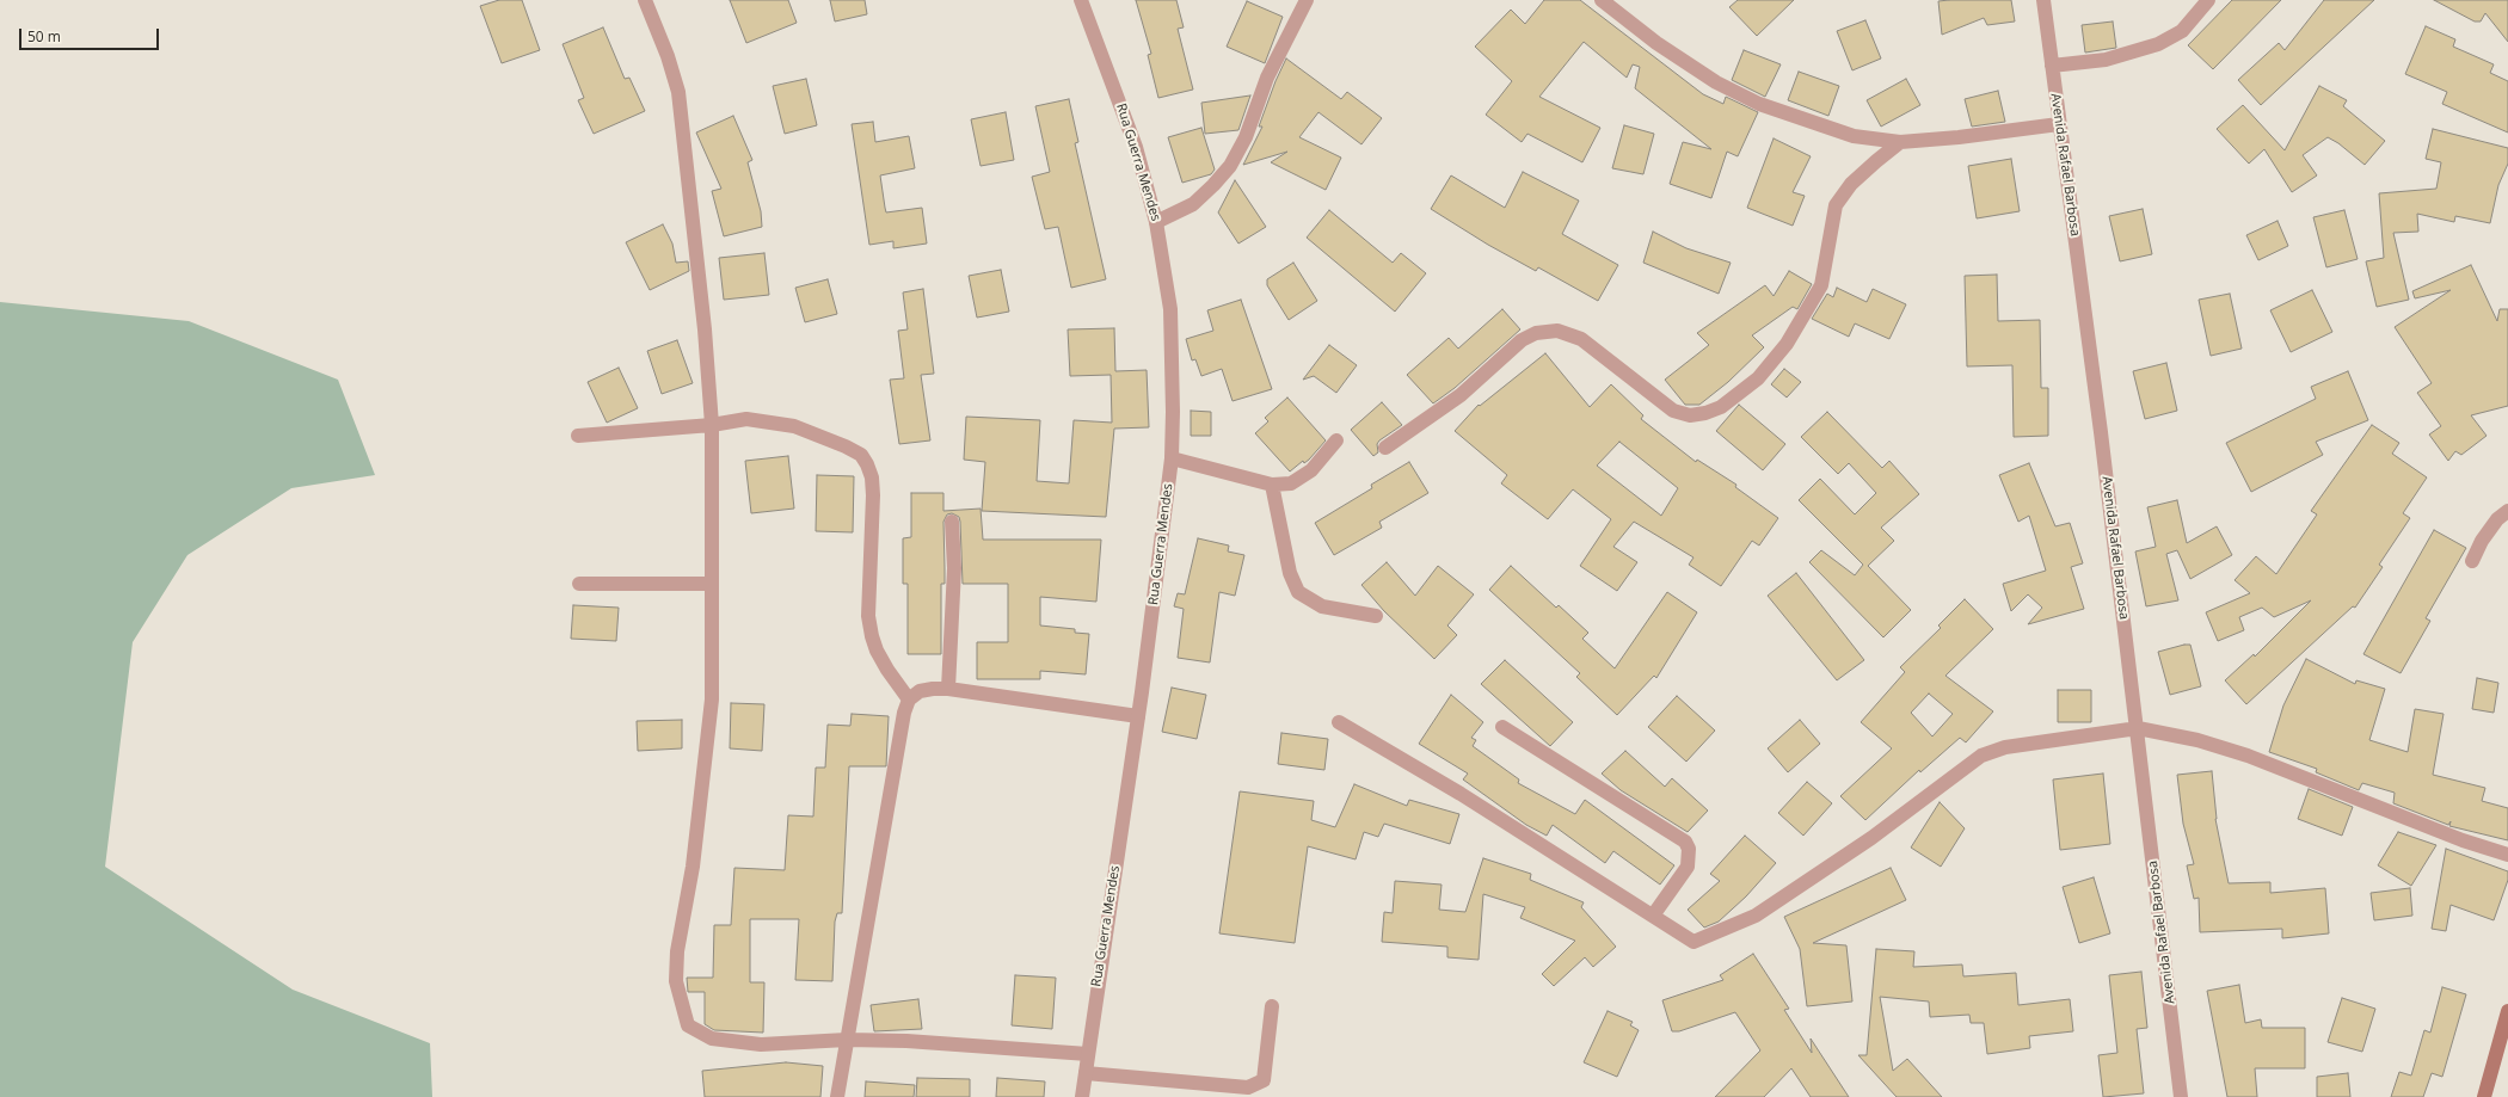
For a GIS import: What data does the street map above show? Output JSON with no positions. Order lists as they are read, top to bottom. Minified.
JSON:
{"streets":{"street":["Rua Guerra Mendes","Avenida Rafael Barbosa"]},"scale_bar":"50 m"}
